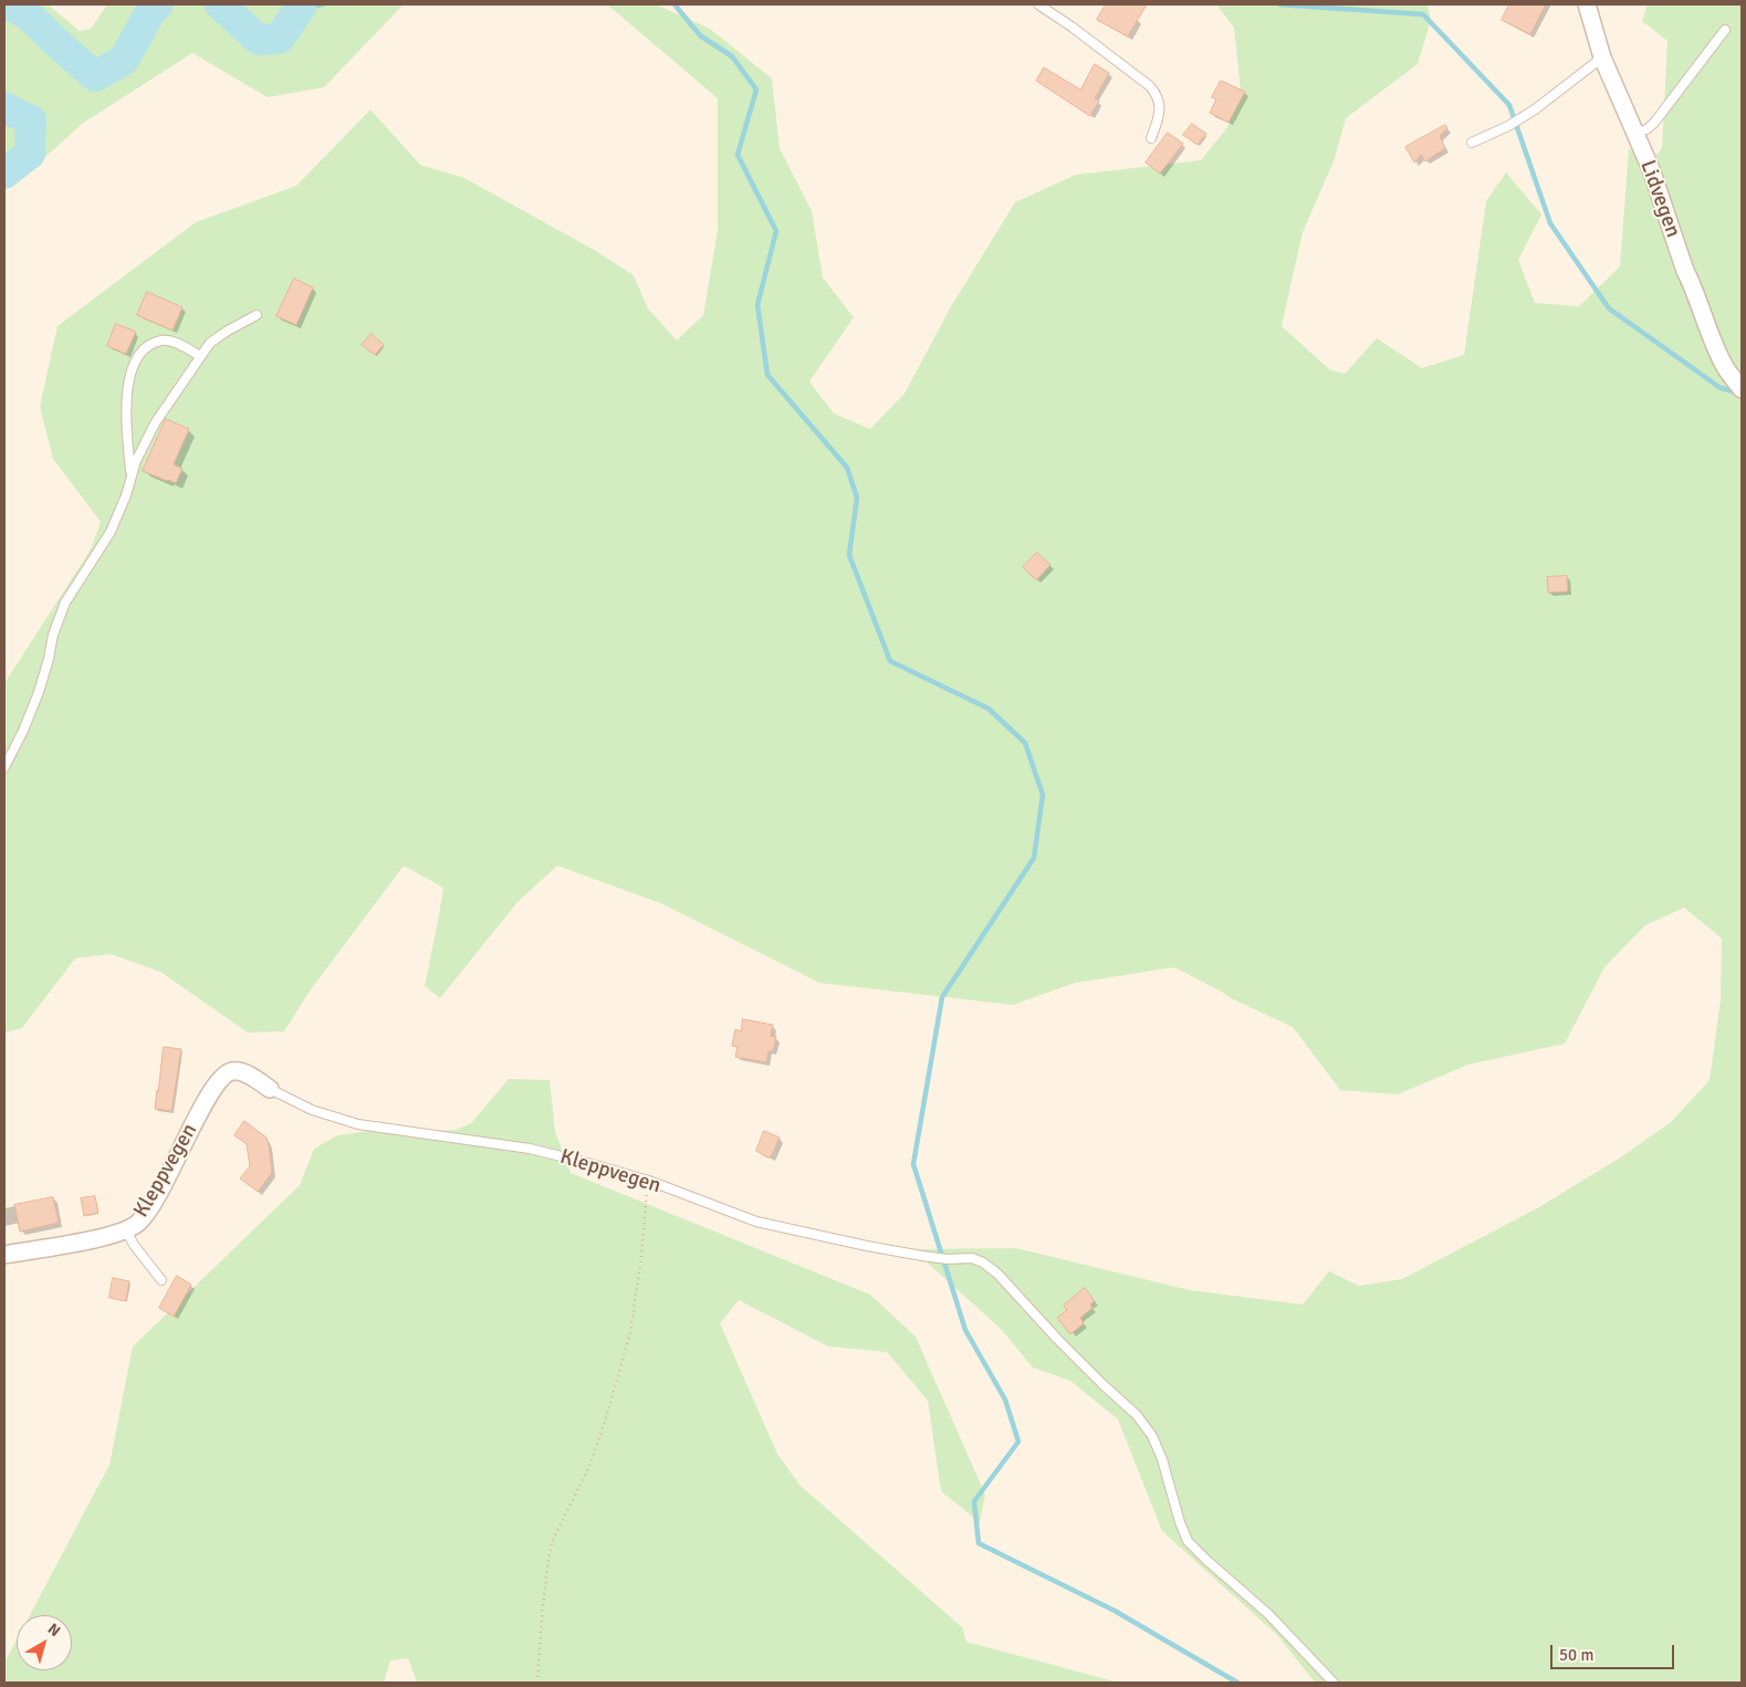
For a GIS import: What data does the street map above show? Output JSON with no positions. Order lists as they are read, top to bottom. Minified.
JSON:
{"streets":{"street":["Lidvegen","Kleppvegen"]},"scale_bar":"50 m","north":"top right"}
